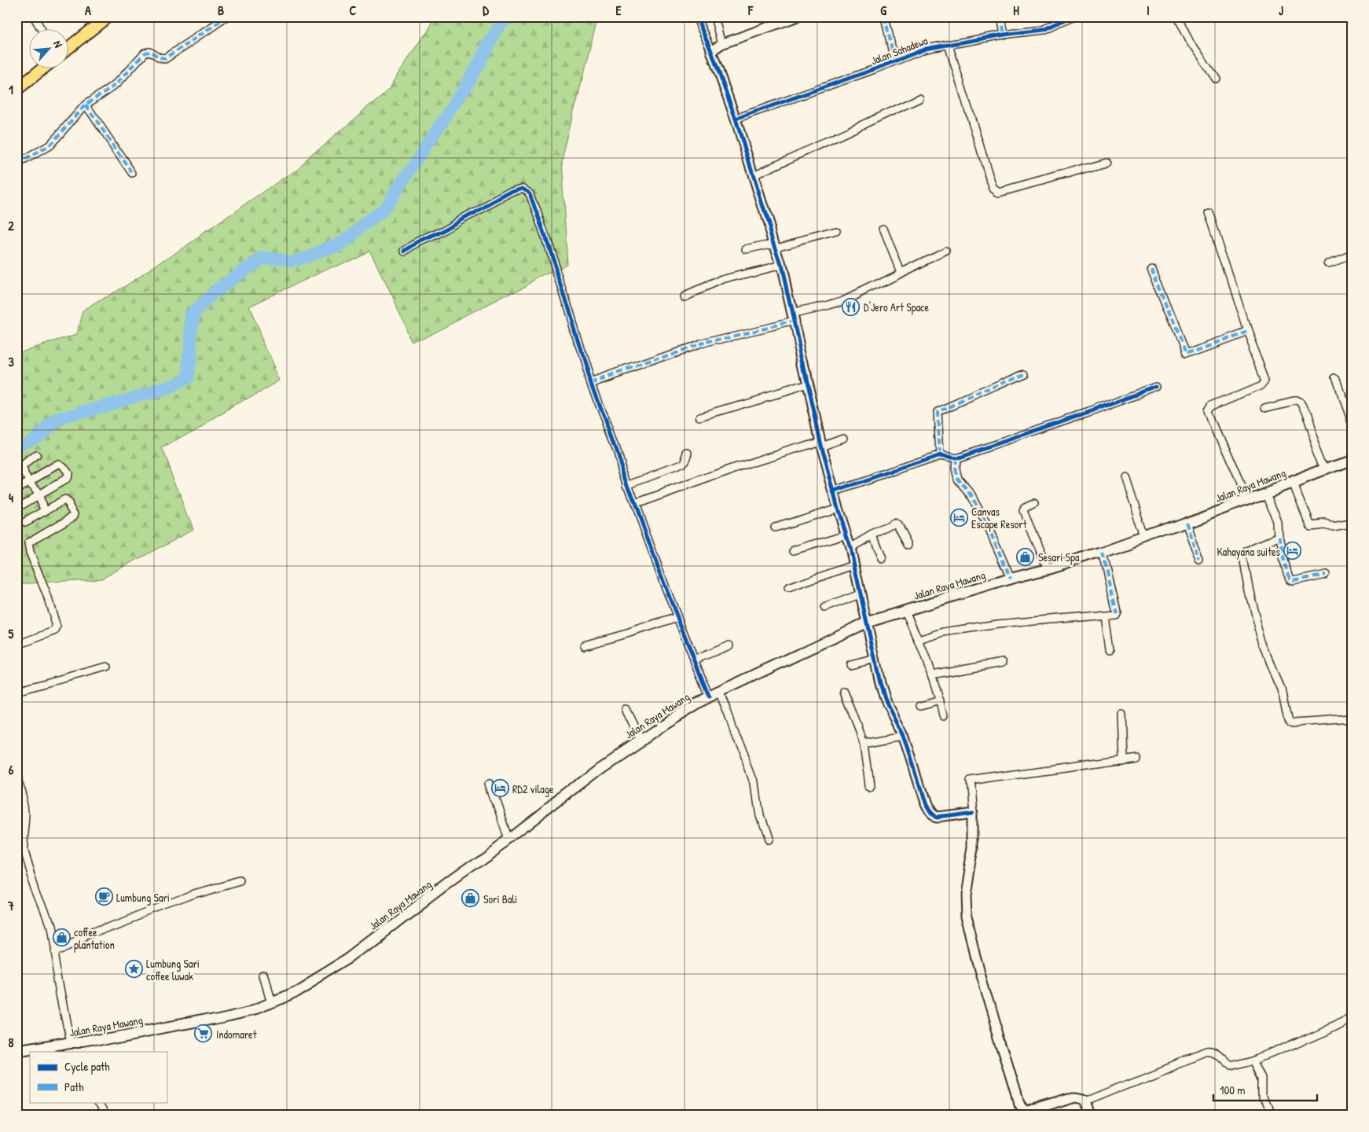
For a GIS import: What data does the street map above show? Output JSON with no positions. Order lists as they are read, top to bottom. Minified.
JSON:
{"streets":{"main road":["Jalan Raya Mawang"],"street":["Jalan Sahadewa"]},"places":{"restaurant":["D'Jero Art Space"],"hotel":["Canvas Escape Resort","Kahayana suites","RD2 vilage"],"shop":["Sesari Spa","Sori Bali","coffee plantation"],"cafe":["Lumbung Sari"],"place":["Lumbung Sari coffee luwak"],"supermarket":["Indomaret"]},"legend":["Cycle path","Path"],"scale_bar":"100 m","north":"top right","grid":{"columns":["A","B","C","D","E","F","G","H","I","J"],"rows":["1","2","3","4","5","6","7","8"]}}
